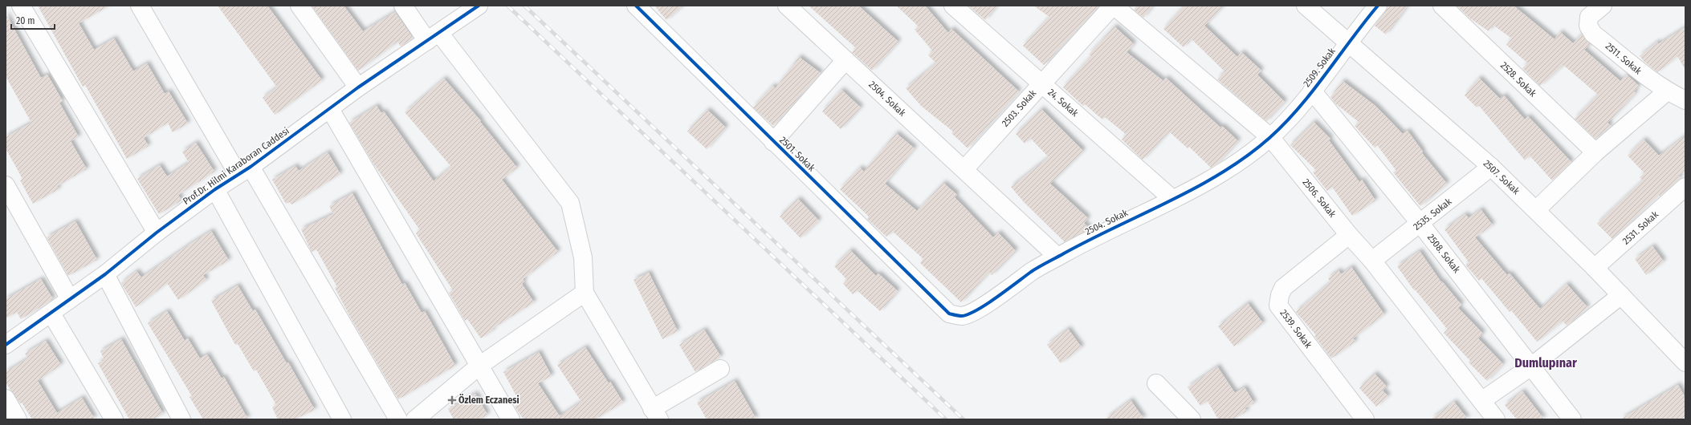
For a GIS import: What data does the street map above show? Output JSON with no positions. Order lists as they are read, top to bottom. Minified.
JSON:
{"streets":{"street":["2511. Sokak","2509. Sokak","2528. Sokak","2504. Sokak","24. Sokak","2503. Sokak","2501. Sokak","Prof.Dr. Hilmi Karaboran Caddesi","2507. Sokak","2506. Sokak","2535. Sokak","2531. Sokak","2508. Sokak","2539. Sokak"]},"crossings":[["2509. Sokak","2504. Sokak"],["2509. Sokak","2507. Sokak"],["2509. Sokak","2506. Sokak"],["2509. Sokak","2508. Sokak"],["2504. Sokak","24. Sokak"],["2504. Sokak","2503. Sokak"],["2504. Sokak","2501. Sokak"],["2504. Sokak","2506. Sokak"],["24. Sokak","2503. Sokak"],["2503. Sokak","2506. Sokak"],["2507. Sokak","2535. Sokak"],["2507. Sokak","2531. Sokak"],["2506. Sokak","2535. Sokak"],["2506. Sokak","2539. Sokak"],["2535. Sokak","2508. Sokak"]],"districts":["Dumlupınar"],"places":{"health":["Özlem Eczanesi"]},"scale_bar":"20 m"}
